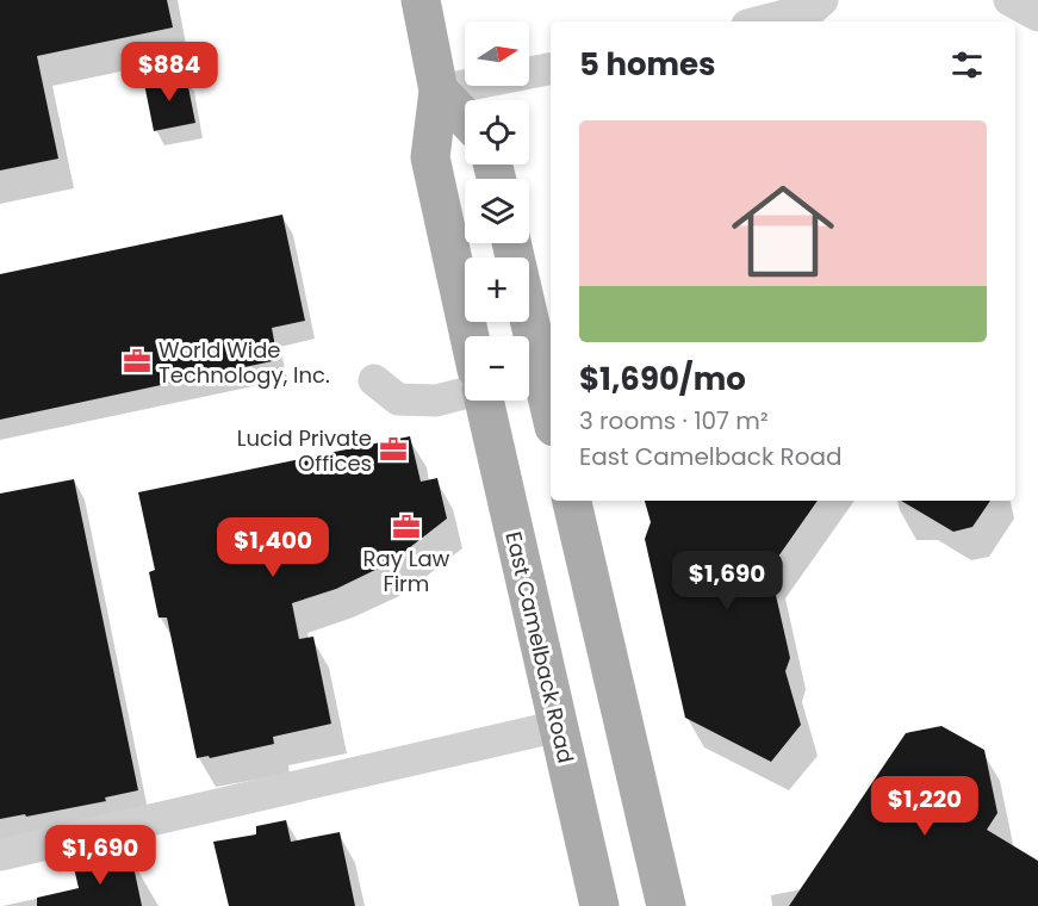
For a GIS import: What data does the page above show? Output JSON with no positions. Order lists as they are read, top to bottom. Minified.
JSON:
{"streets":{"main road":["East Camelback Road"]},"places":{"office":["World Wide Technology, Inc.","Lucid Private Offices","Ray Law Firm"]},"north":"right","page":{"map_buttons":["+","−"],"heading":"5 homes","price":["$884","$1,400","$1,690","$1,220","$1,690"],"list":[{"name":"$1,690/mo","note":"3 rooms · 107 m² · East Camelback Road"}]}}
